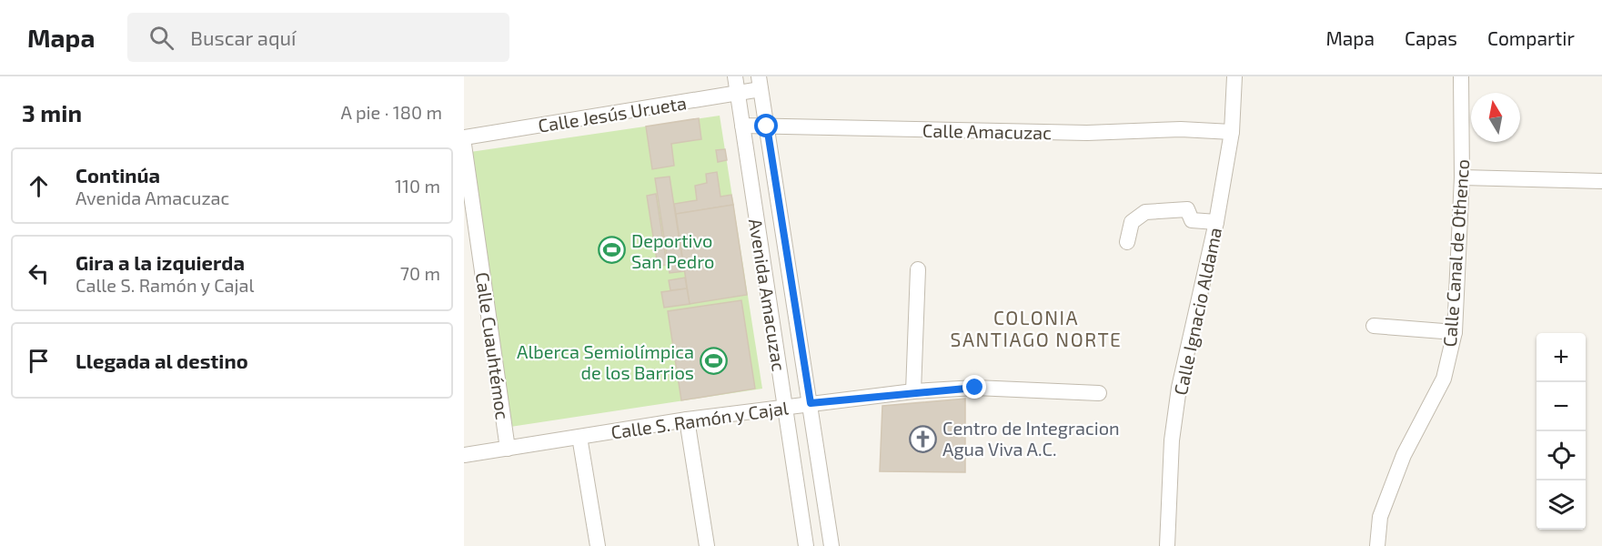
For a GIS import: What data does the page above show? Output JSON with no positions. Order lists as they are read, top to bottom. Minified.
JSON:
{"streets":{"street":["Calle Jesús Urueta","Calle Amacuzac","Calle Canal de Othenco","Avenida Amacuzac","Calle Ignacio Aldama","Calle Cuauhtémoc","Calle S. Ramón y Cajal"]},"crossings":[["Calle Jesús Urueta","Avenida Amacuzac"],["Calle Amacuzac","Avenida Amacuzac"],["Calle Amacuzac","Calle Ignacio Aldama"],["Avenida Amacuzac","Calle S. Ramón y Cajal"],["Calle Cuauhtémoc","Calle S. Ramón y Cajal"]],"districts":["COLONIA SANTIAGO NORTE"],"places":{"sports":["Deportivo San Pedro","Alberca Semiolímpica de los Barrios"],"church":["Centro de Integracion Agua Viva A.C."]},"north":"top","page":{"header":"Mapa","search":"Buscar aquí","nav":["Mapa","Capas","Compartir"],"heading":["3 min","A pie · 180 m"],"list":[["Continúa","Avenida Amacuzac","110 m"],["Gira a la izquierda","Calle S. Ramón y Cajal","70 m"],"Llegada al destino"],"map_buttons":["+","−"]}}
